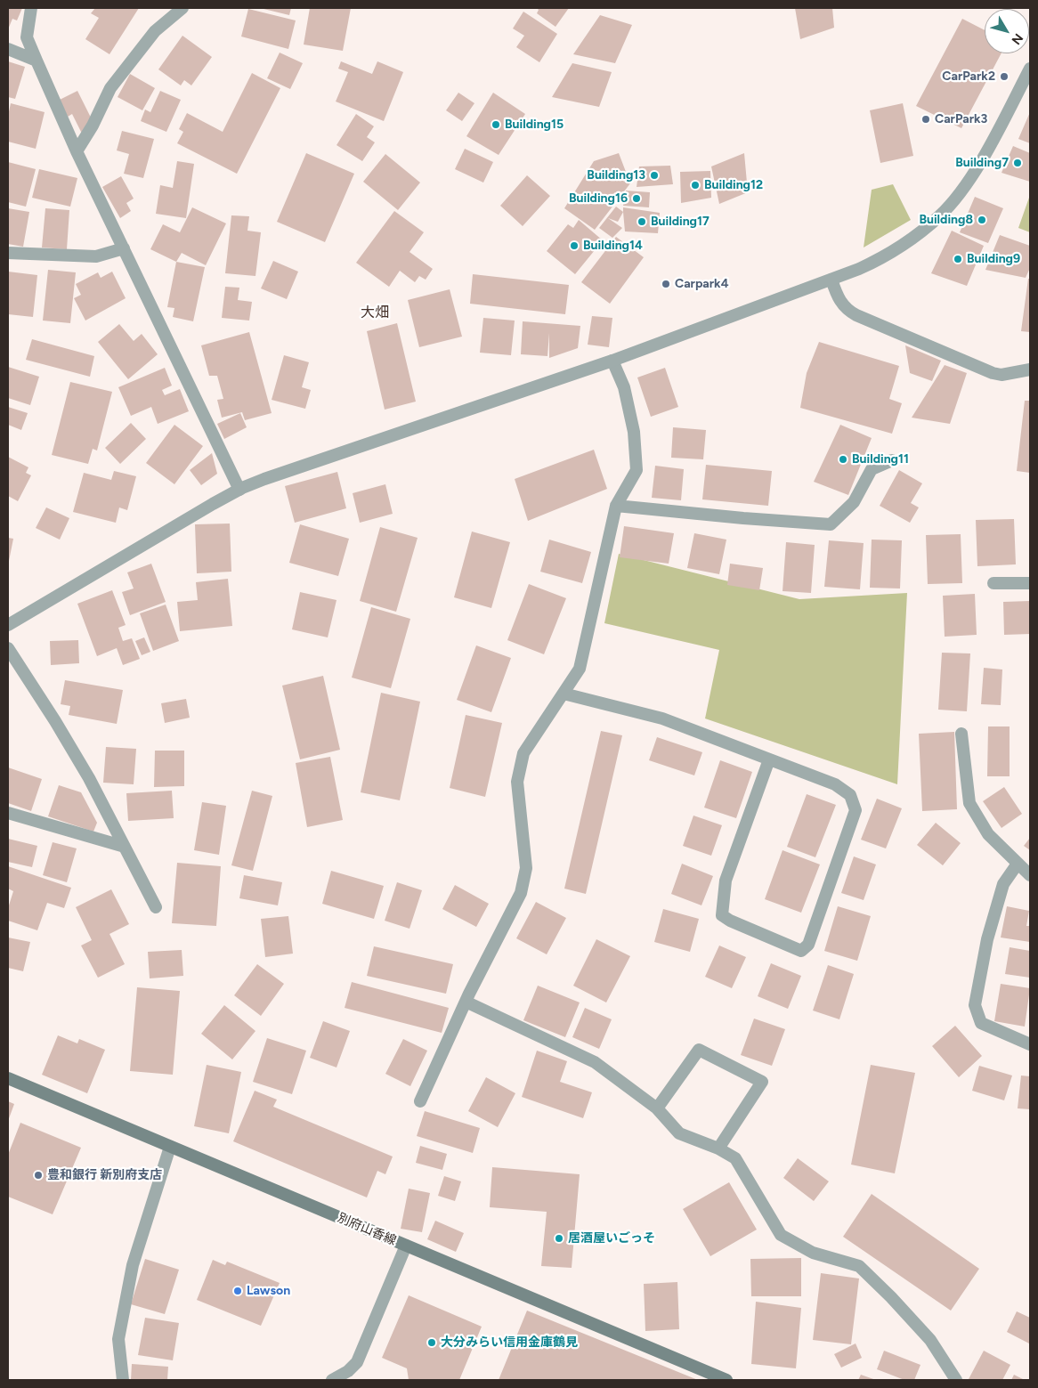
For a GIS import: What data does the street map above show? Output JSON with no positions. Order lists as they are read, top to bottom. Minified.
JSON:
{"streets":{"main road":["別府山香線"]},"districts":["大畑"],"places":["CarPark2","CarPark3","Building15","Building7","Building13","Building12","Building16","Building8","Building17","Building14","Building9","Carpark4","Building11","豊和銀行 新別府支店","居酒屋いごっそ","Lawson","大分みらい信用金庫鶴見"],"north":"bottom right"}
